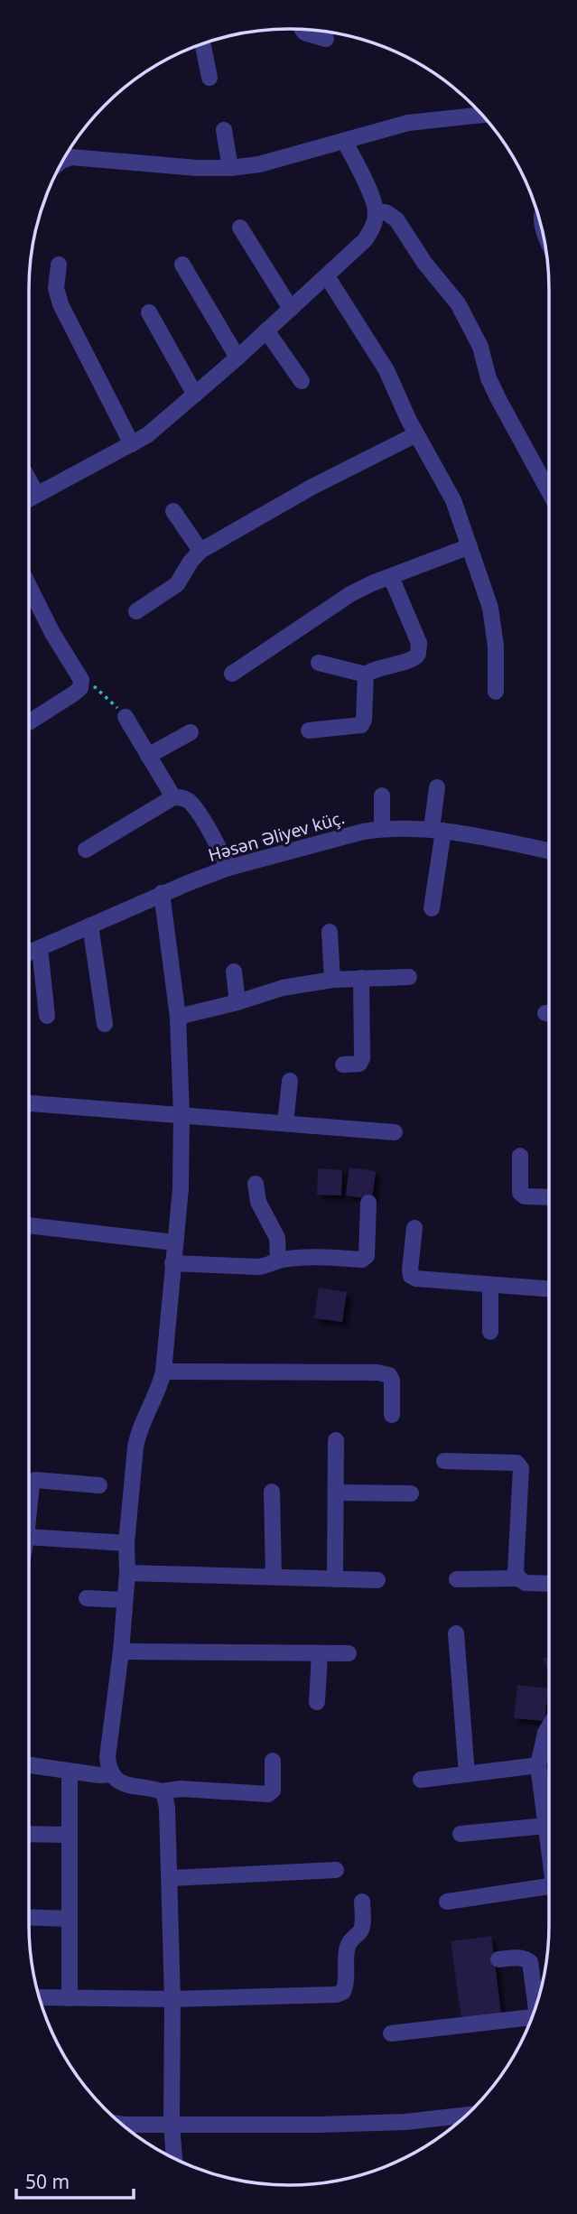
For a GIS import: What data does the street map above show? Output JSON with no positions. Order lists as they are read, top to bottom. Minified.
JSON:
{"streets":{"street":["Həsən Əliyev küç."]},"scale_bar":"50 m"}
